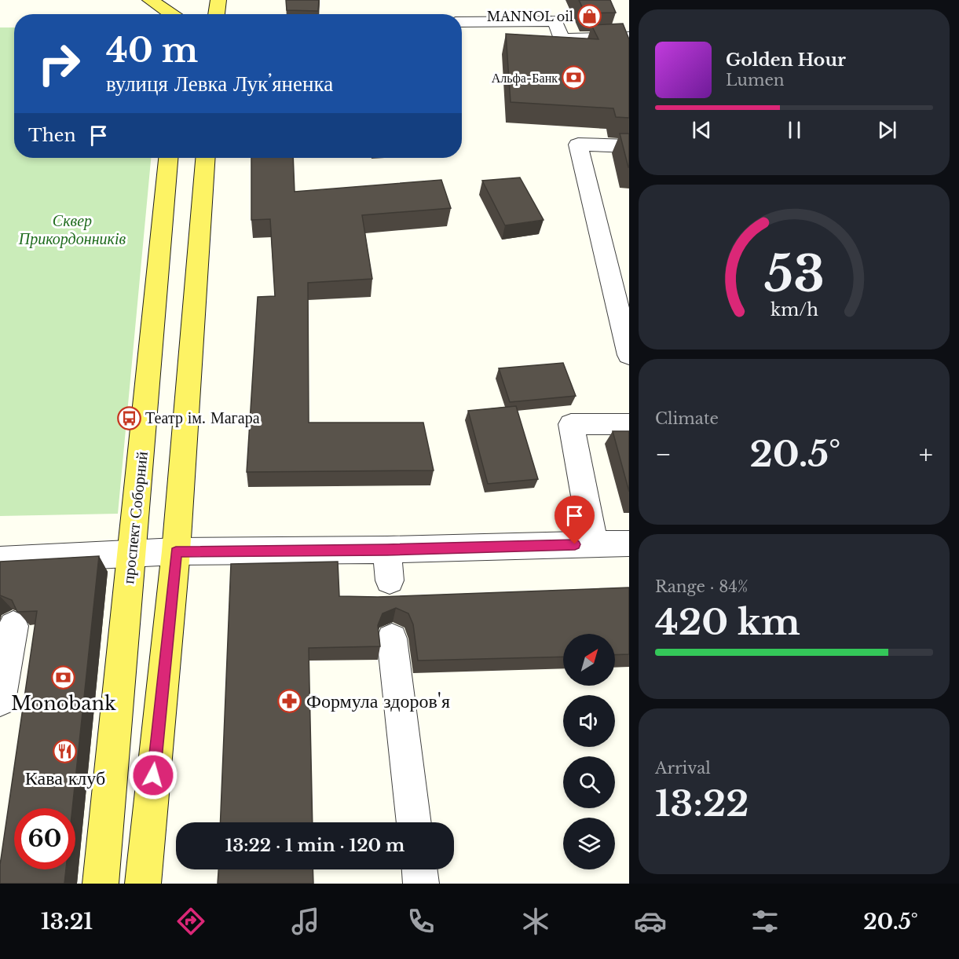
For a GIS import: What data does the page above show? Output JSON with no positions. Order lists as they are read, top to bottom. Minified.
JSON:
{"streets":{"main road":["проспект Соборний"]},"parks":["Сквер Прикордонників"],"places":{"shop":["MANNOL oil"],"bank":["Альфа-Банк","Monobank"],"bus stop":["Театр ім. Магара"],"pharmacy":["Формула здоров'я"],"restaurant":["Кава клуб"]},"north":"top right","page":{"turn":["40 m","вулиця Левка Лукʼяненка"],"song":["Golden Hour","Lumen"],"then":"Then","tile":["Climate",["Range · 84%","420 km"],["Arrival","13:22"]],"heat":["−","20.5°","+"],"limit":"60","trip":"13:22 · 1 min · 120 m","tabs":["13:21","20.5°"],"gauge":["53","km/h"]}}
